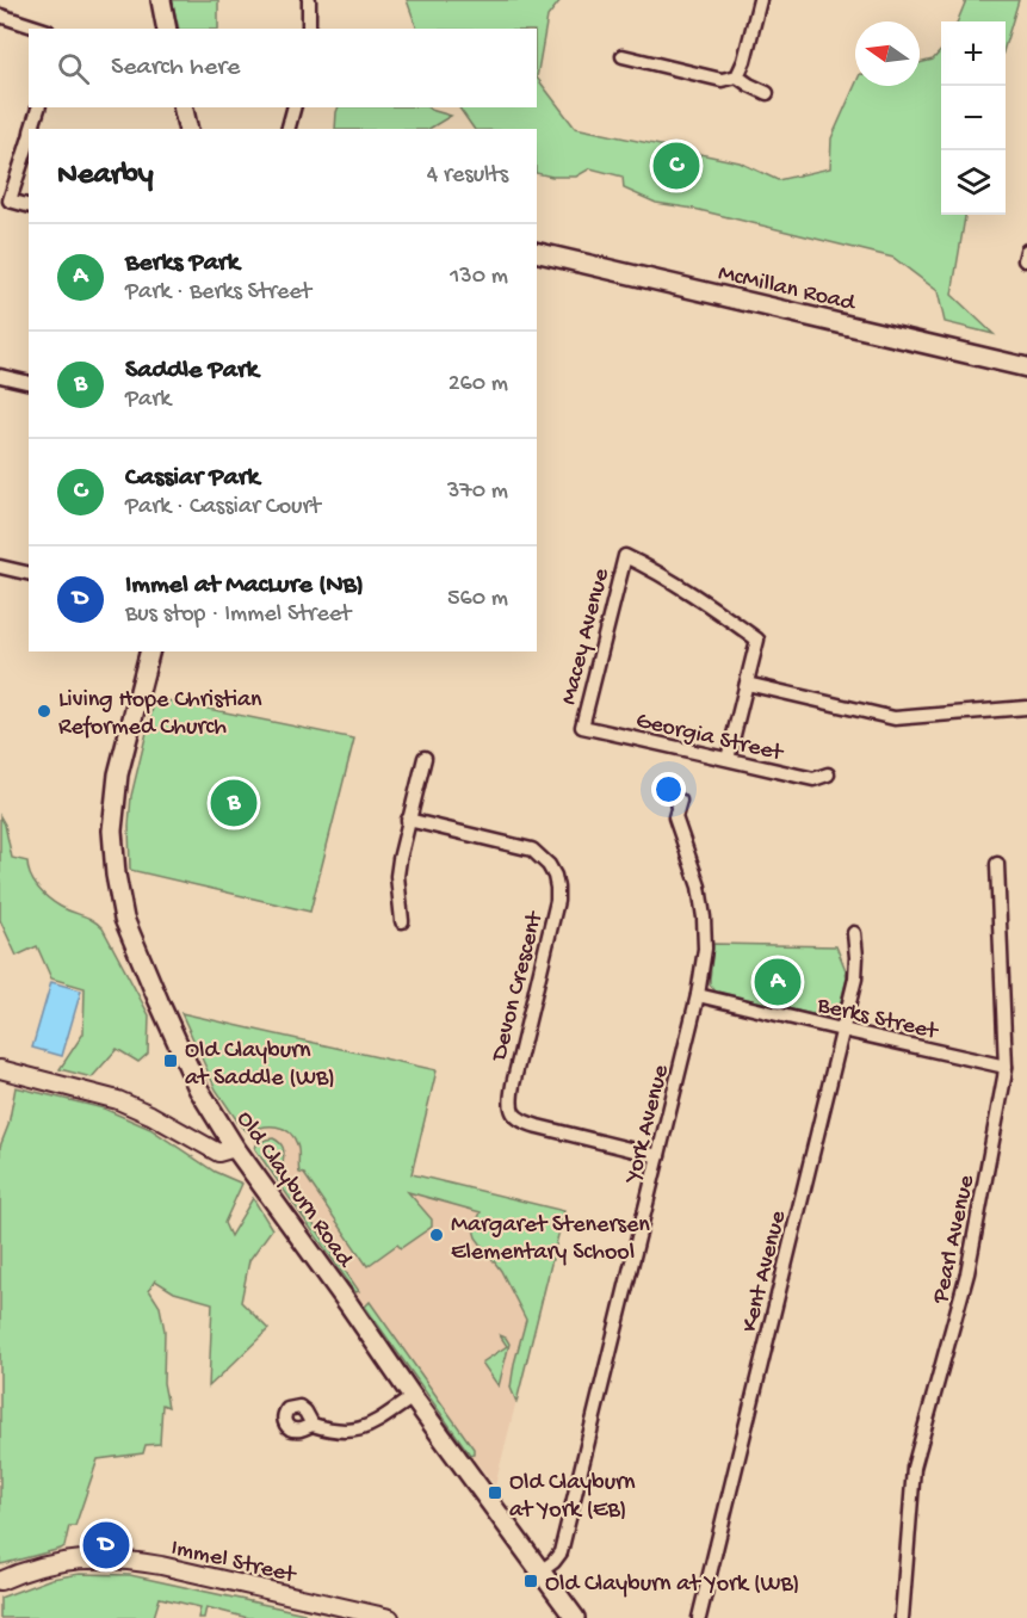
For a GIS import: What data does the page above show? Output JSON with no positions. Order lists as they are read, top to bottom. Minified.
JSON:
{"streets":{"main road":["McMillan Road","Old Clayburn Road"],"street":["Macey Avenue","Georgia Street","Devon Crescent","Berks Street","York Avenue","Pearl Avenue","Kent Avenue","Immel Street"]},"crossings":[["Macey Avenue","Georgia Street"],["Devon Crescent","York Avenue"],["Berks Street","York Avenue"],["Berks Street","Pearl Avenue"],["Berks Street","Kent Avenue"],["York Avenue","Old Clayburn Road"]],"places":{"other":["Living Hope Christian Reformed Church","Margaret Stenersen Elementary School"],"transit":["Old Clayburn at Saddle (WB)","Old Clayburn at York (EB)","Old Clayburn at York (WB)"]},"north":"left","page":{"map_buttons":["+","−"],"search":"Search here","heading":["Nearby","4 results"],"pins":["C","B","A","D"],"list":[{"mark":"A","name":"Berks Park","note":"Park · Berks Street","value":"130 m"},{"mark":"B","name":"Saddle Park","note":"Park","value":"260 m"},{"mark":"C","name":"Cassiar Park","note":"Park · Cassiar Court","value":"370 m"},{"mark":"D","name":"Immel at MacLure (NB)","note":"Bus stop · Immel Street","value":"560 m"}]}}
